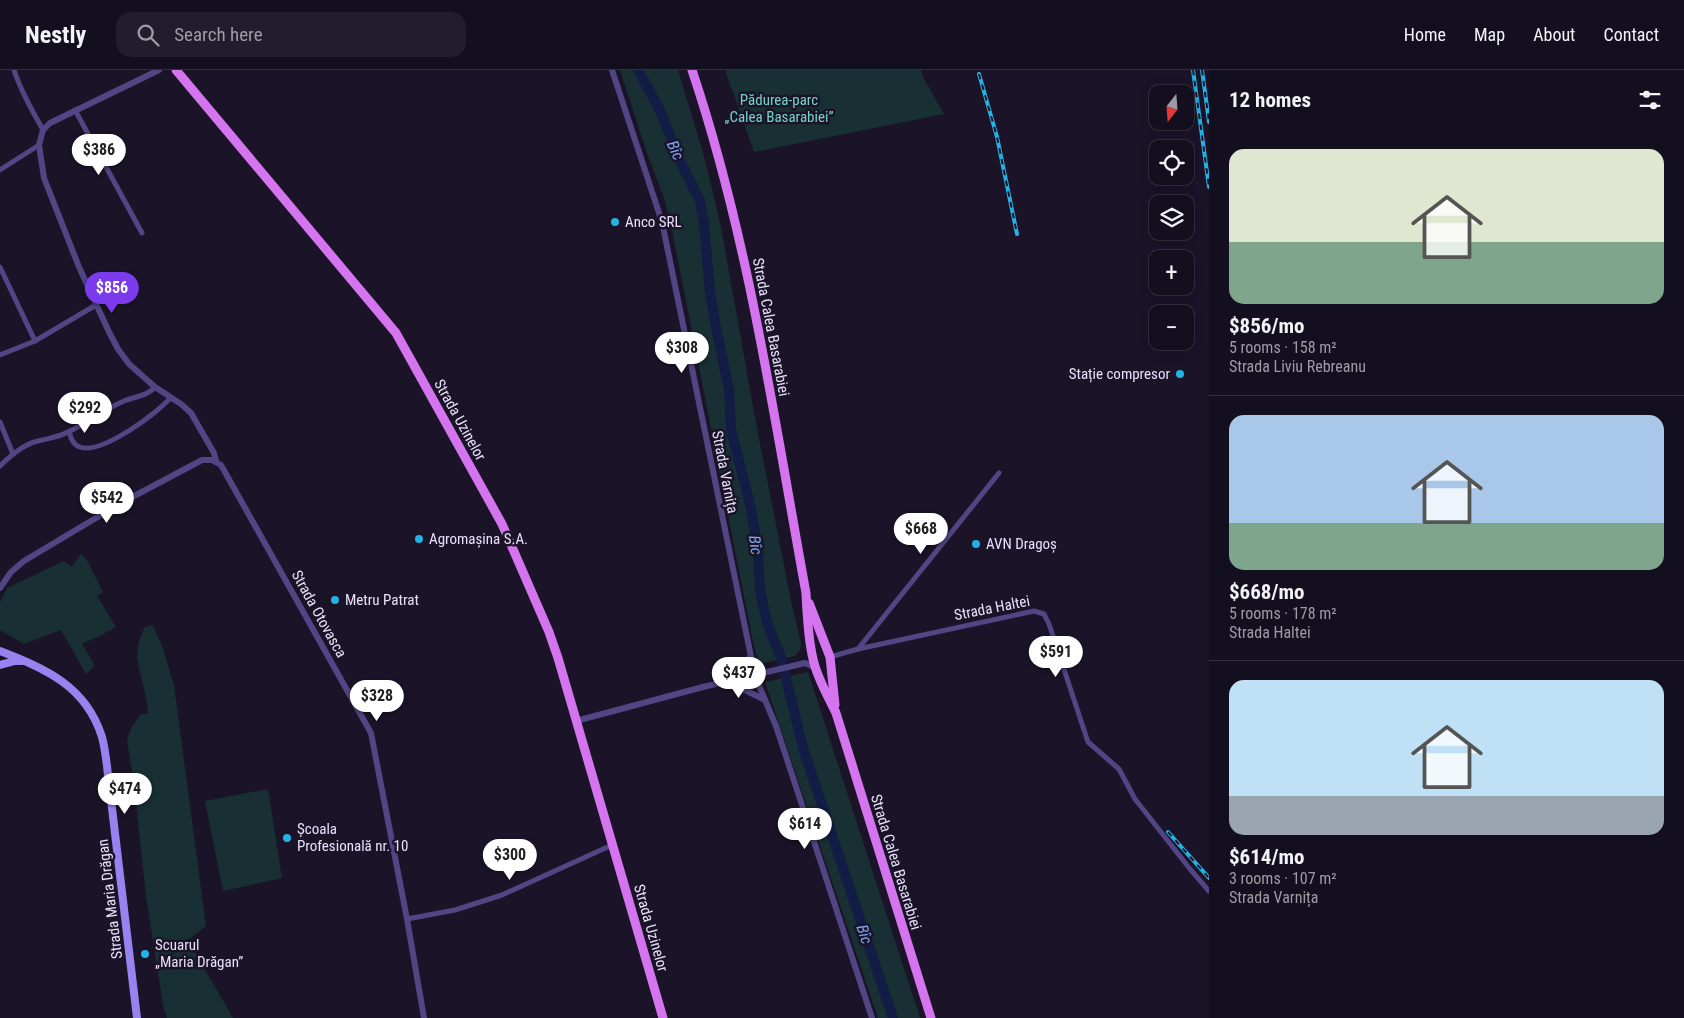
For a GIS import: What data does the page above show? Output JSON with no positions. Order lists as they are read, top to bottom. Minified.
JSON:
{"streets":{"main road":["Strada Calea Basarabiei","Strada Uzinelor","Strada Maria Drăgan"],"street":["Strada Varnița","Strada Haltei","Strada Otovasca"]},"crossings":[["Strada Calea Basarabiei","Strada Haltei"]],"water":["Bîc"],"parks":["Pădurea-parc „Calea Basarabiei”"],"places":["Anco SRL","Stație compresor","Agromașina S.A.","AVN Dragoș","Metru Patrat","Școala Profesională nr. 10","Scuarul „Maria Drăgan”"],"north":"bottom","page":{"header":"Nestly","search":"Search here","nav":["Home","Map","About","Contact"],"heading":"12 homes","map_buttons":["+","−"],"list":[{"name":"$856/mo","note":"5 rooms · 158 m² · Strada Liviu Rebreanu"},{"name":"$668/mo","note":"5 rooms · 178 m² · Strada Haltei"},{"name":"$614/mo","note":"3 rooms · 107 m² · Strada Varnița"}],"price":["$386","$856","$308","$292","$542","$668","$591","$437","$328","$474","$614","$300"]}}
